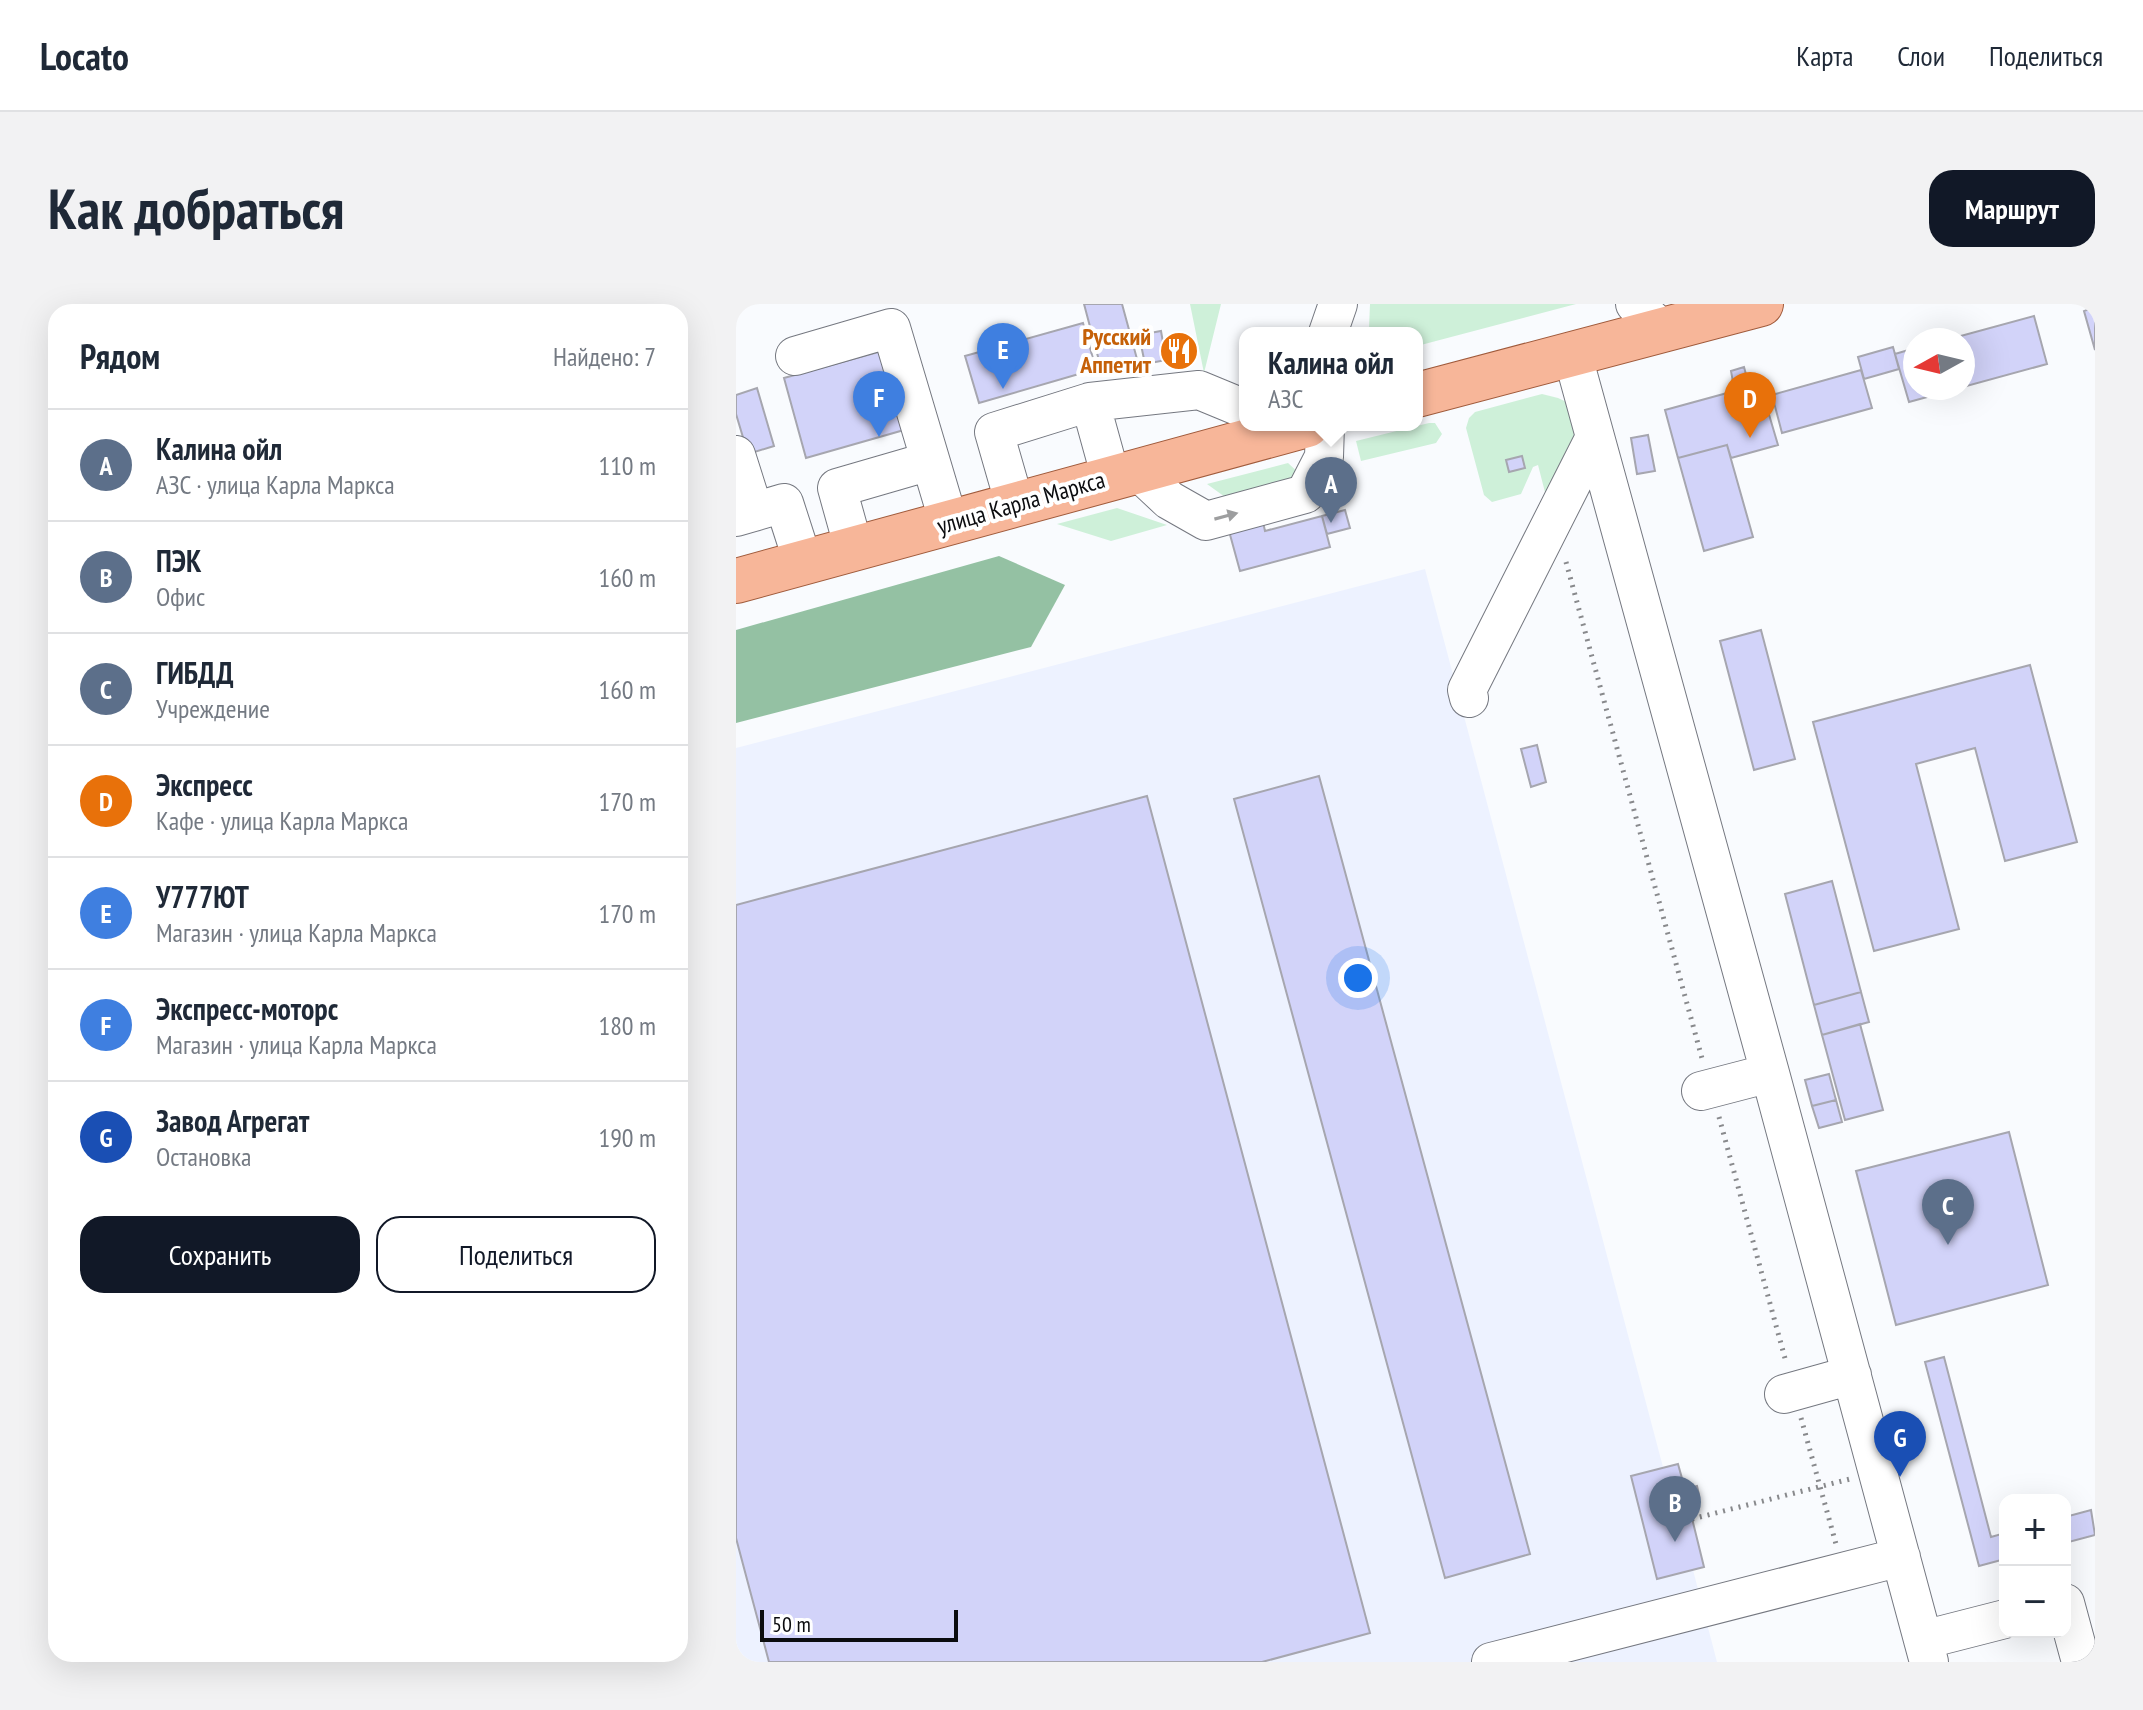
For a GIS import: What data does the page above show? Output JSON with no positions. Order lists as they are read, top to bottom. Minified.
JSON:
{"streets":{"main road":["улица Карла Маркса"]},"places":{"restaurant":["Русский Аппетит"]},"scale_bar":"50 m","north":"left","page":{"header":"Locato","nav":["Карта","Слои","Поделиться"],"buttons":["Маршрут",["Сохранить","Поделиться"]],"title":"Как добраться","heading":["Рядом","Найдено: 7"],"pins":["E","F","D","A","C","G","B"],"popup":["Калина ойл","АЗС"],"list":[{"mark":"A","name":"Калина ойл","note":"АЗС · улица Карла Маркса","value":"110 m"},{"mark":"B","name":"ПЭК","note":"Офис","value":"160 m"},{"mark":"C","name":"ГИБДД","note":"Учреждение","value":"160 m"},{"mark":"D","name":"Экспресс","note":"Кафе · улица Карла Маркса","value":"170 m"},{"mark":"E","name":"У777ЮТ","note":"Магазин · улица Карла Маркса","value":"170 m"},{"mark":"F","name":"Экспресс-моторс","note":"Магазин · улица Карла Маркса","value":"180 m"},{"mark":"G","name":"Завод Агрегат","note":"Остановка","value":"190 m"}],"map_buttons":["+","−"],"scale":"50 m"}}
